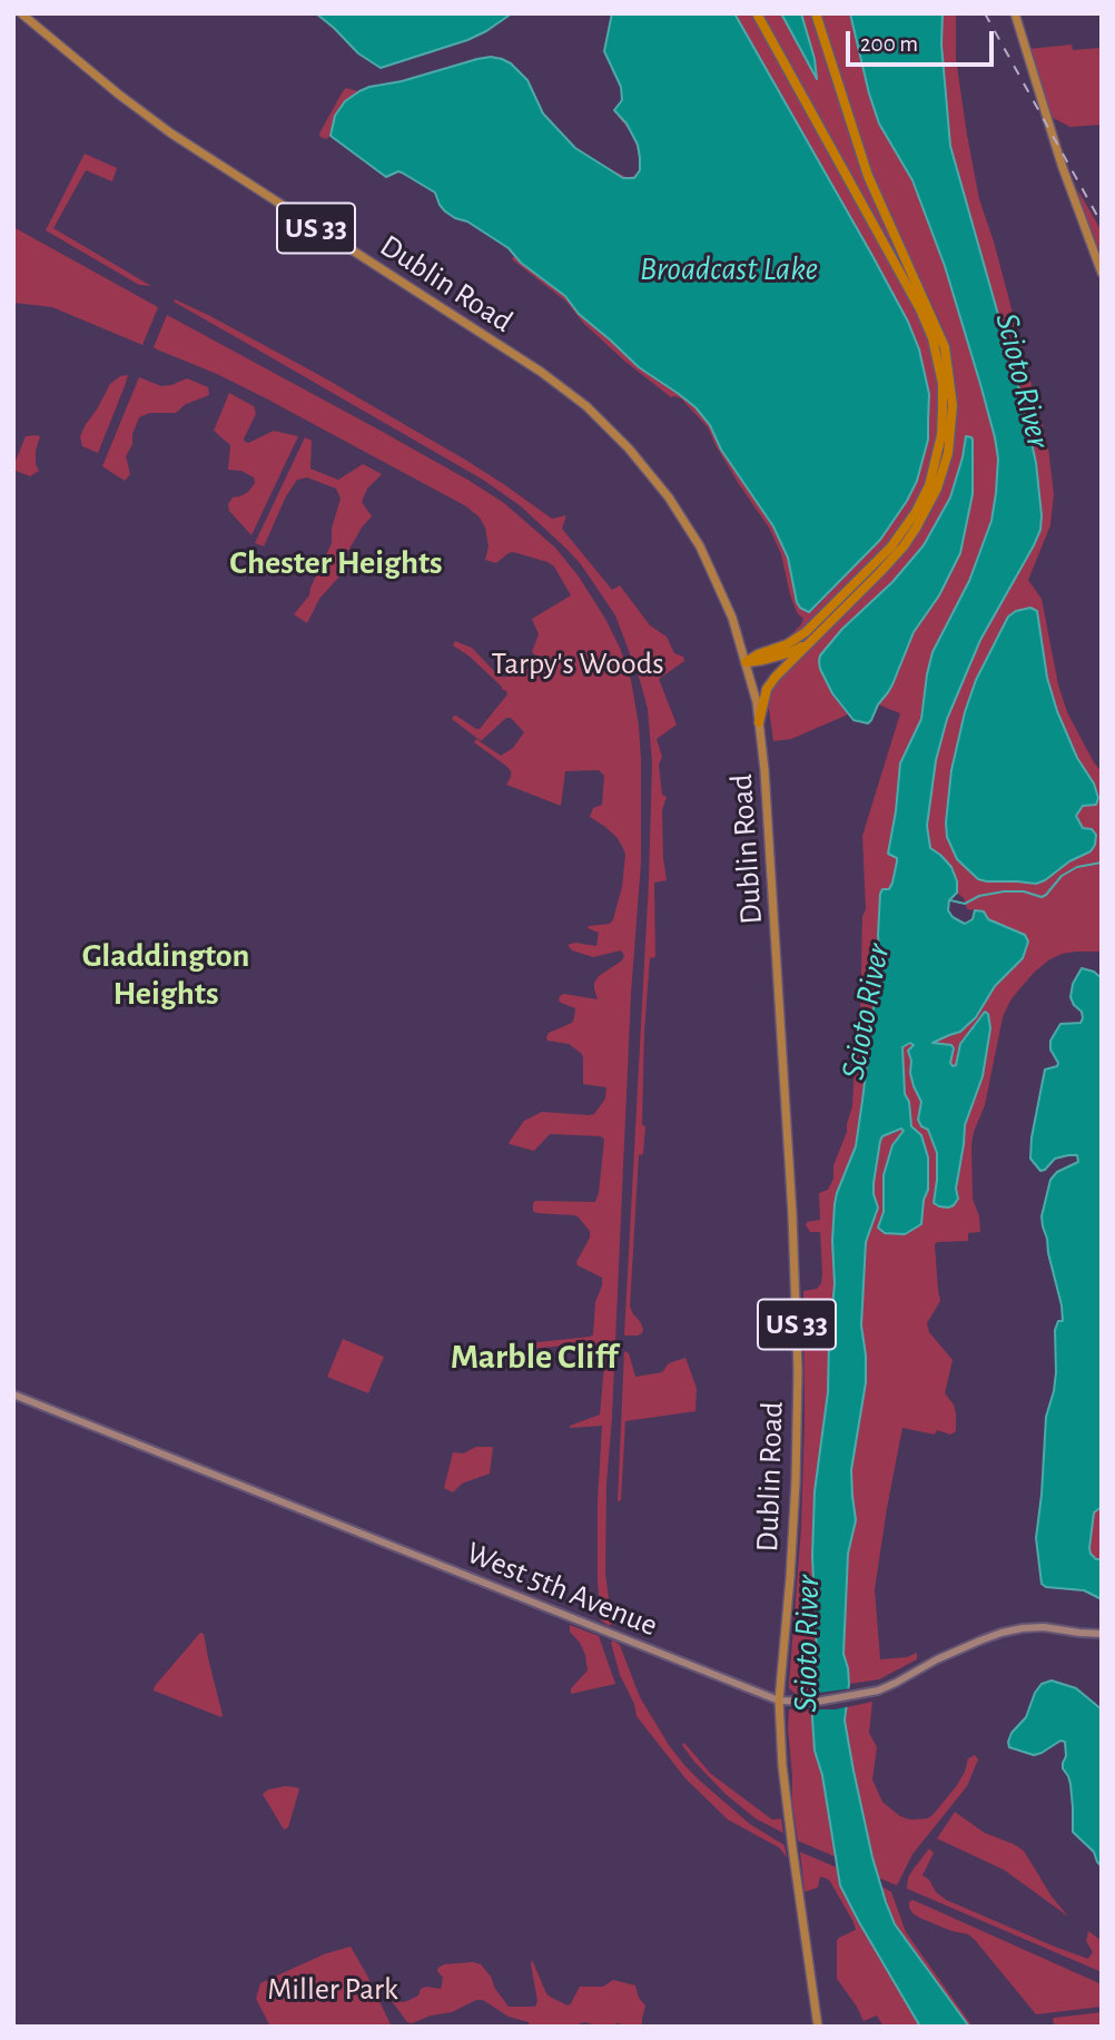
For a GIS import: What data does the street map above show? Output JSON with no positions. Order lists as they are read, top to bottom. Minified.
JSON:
{"streets":{"main road":["US 33","Dublin Road","West 5th Avenue"]},"crossings":[["Dublin Road","West 5th Avenue"]],"districts":["Chester Heights","Gladdington Heights","Marble Cliff"],"water":["Broadcast Lake","Scioto River"],"parks":["Tarpy's Woods","Miller Park"],"scale_bar":"200 m"}
